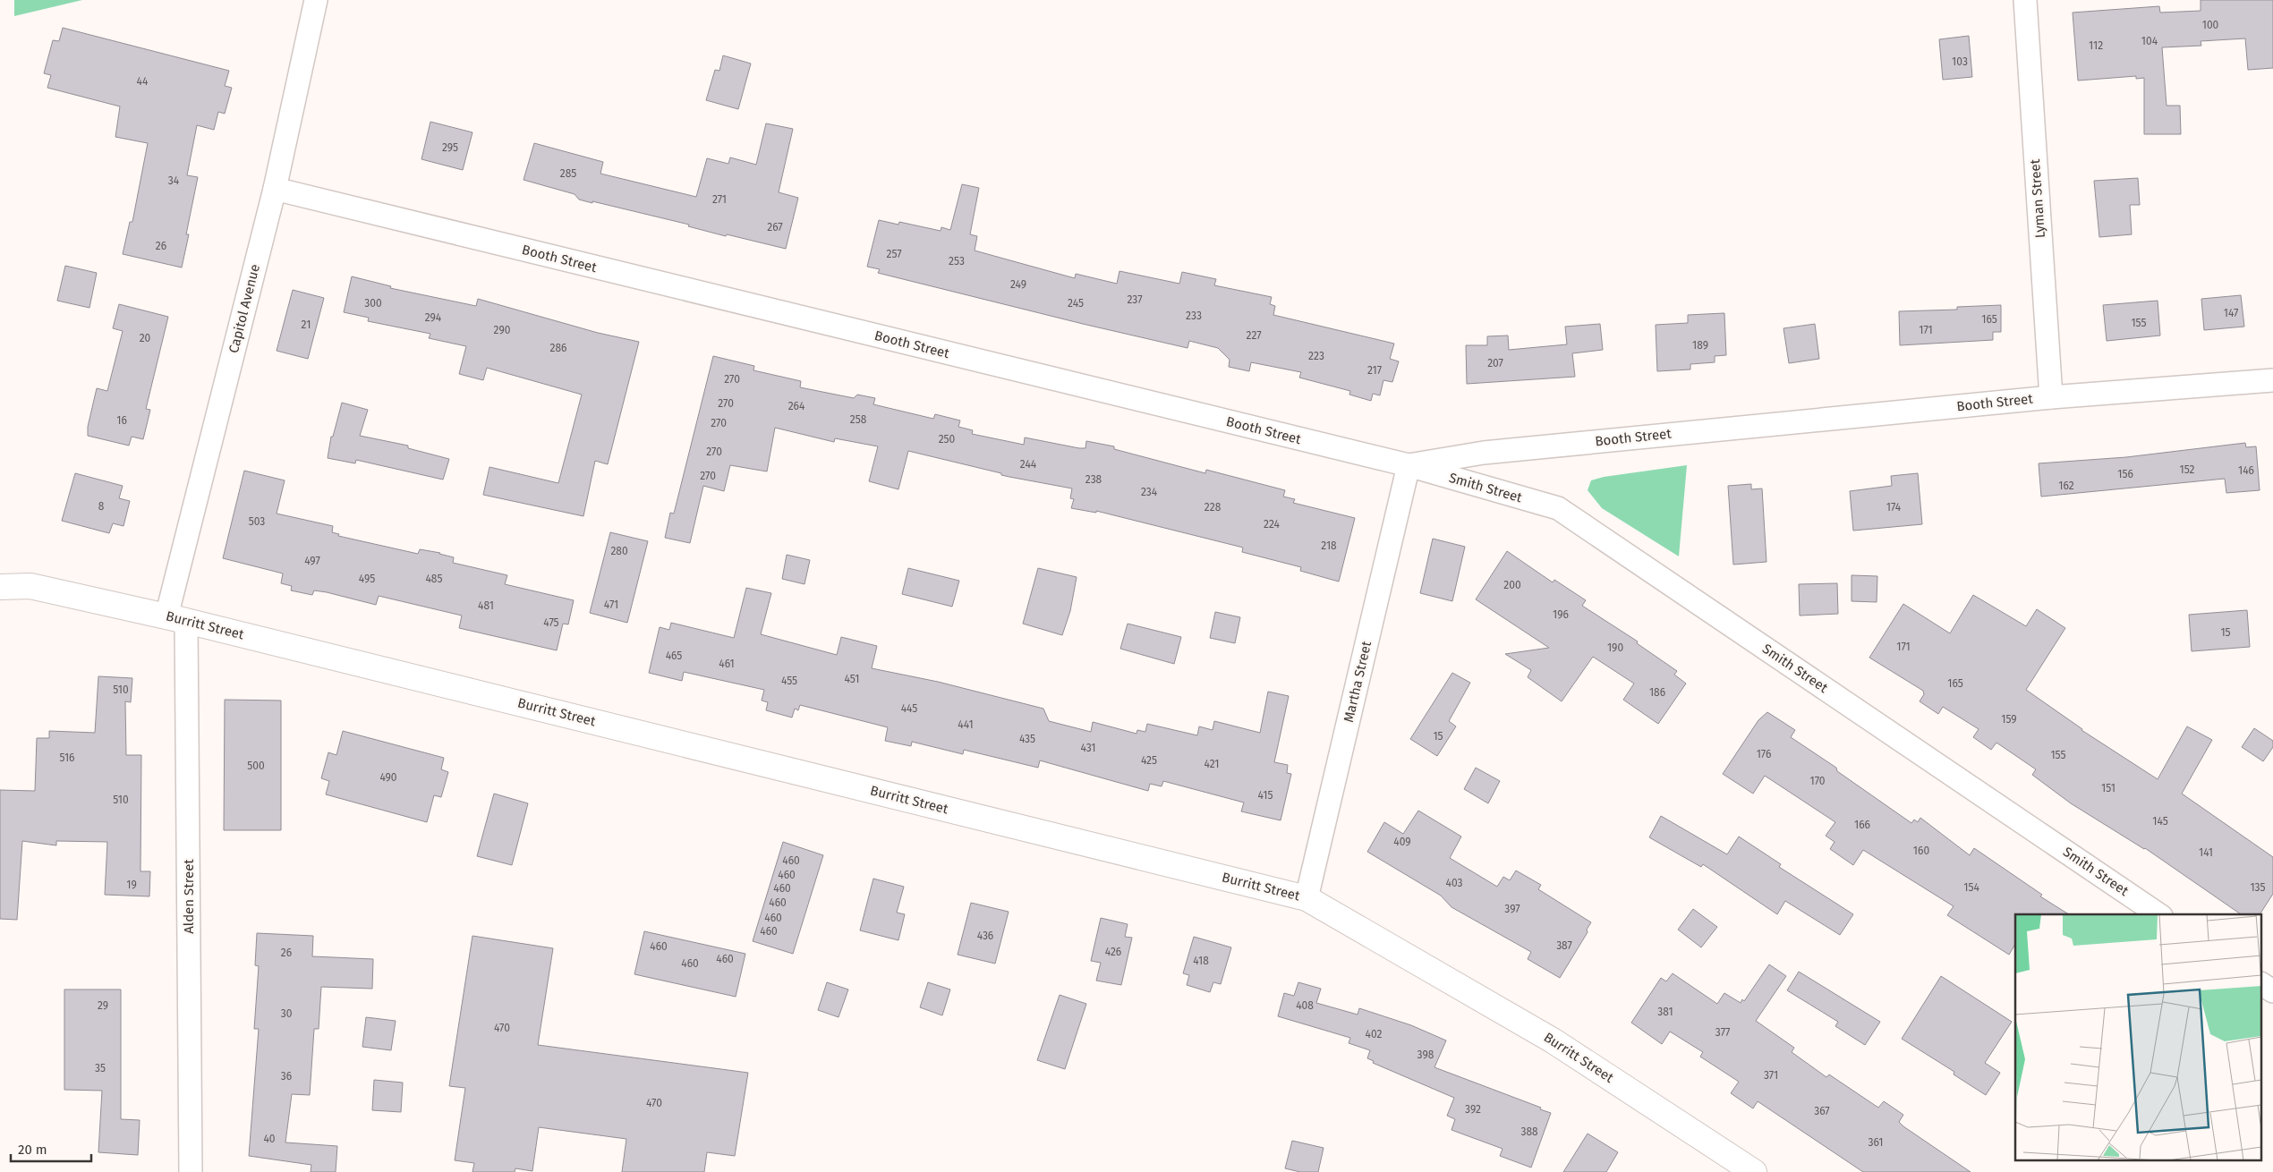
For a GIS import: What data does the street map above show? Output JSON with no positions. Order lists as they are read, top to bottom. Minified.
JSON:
{"streets":{"street":["Lyman Street","Booth Street","Capitol Avenue","Smith Street","Burritt Street","Martha Street","Alden Street"]},"crossings":[["Lyman Street","Booth Street"],["Booth Street","Capitol Avenue"],["Booth Street","Smith Street"],["Booth Street","Martha Street"],["Capitol Avenue","Burritt Street"],["Capitol Avenue","Alden Street"],["Smith Street","Martha Street"],["Burritt Street","Martha Street"],["Burritt Street","Alden Street"]],"house_numbers":["100","104","112","103","44","295","285","34","271","267","26","257","253","249","237","300","245","147","233","294","165","155","21","290","171","227","20","189","286","223","207","217","270","270","264","258","16","270","250","270","244","152","146","156","270","238","162","234","8","228","174","503","224","218","280","497","495","485","200","471","481","196","475","15","171","190","465","461","451","455","165","510","186","445","159","441","15","435","431","176","155","516","425","421","500","490","170","151","415","510","145","166","409","160","141","460","460","403","19","154","135","460","460","397","460","460","436","387","460","426","26","460","418","460","29","408","381","30","470","377","402","398","35","371","36","470","392","367","388","40","361"],"scale_bar":"20 m"}
